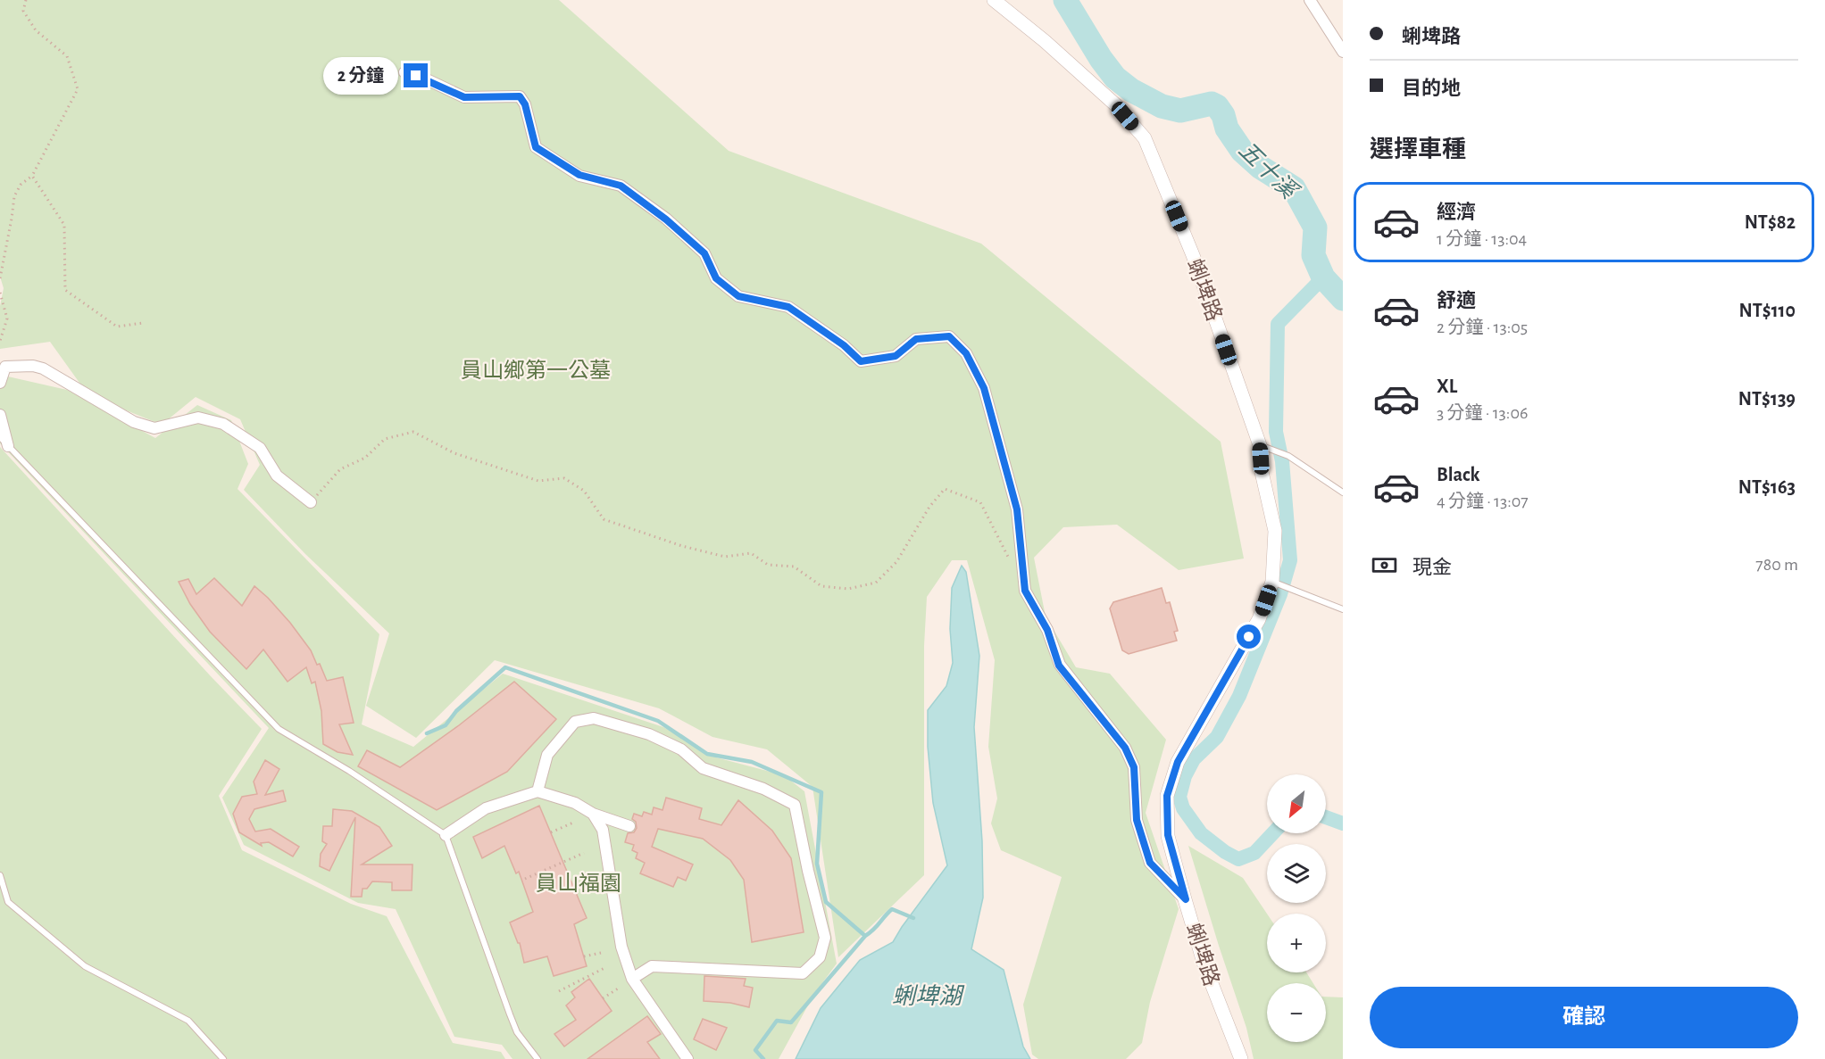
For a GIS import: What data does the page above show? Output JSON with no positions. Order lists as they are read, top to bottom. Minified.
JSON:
{"streets":{"street":["蜊埤路"]},"water":["五十溪","蜊埤湖"],"parks":["員山鄉第一公墓","員山福園"],"north":"bottom left","page":{"banner":["蜊埤路","目的地"],"bubble":"2 分鐘","heading":"選擇車種","list":[{"name":"經濟","note":"1 分鐘 · 13:04","value":"NT$82"},{"name":"舒適","note":"2 分鐘 · 13:05","value":"NT$110"},{"name":"XL","note":"3 分鐘 · 13:06","value":"NT$139"},{"name":"Black","note":"4 分鐘 · 13:07","value":"NT$163"}],"pay":["現金","780 m"],"map_buttons":["+","−"],"buttons":"確認"}}
